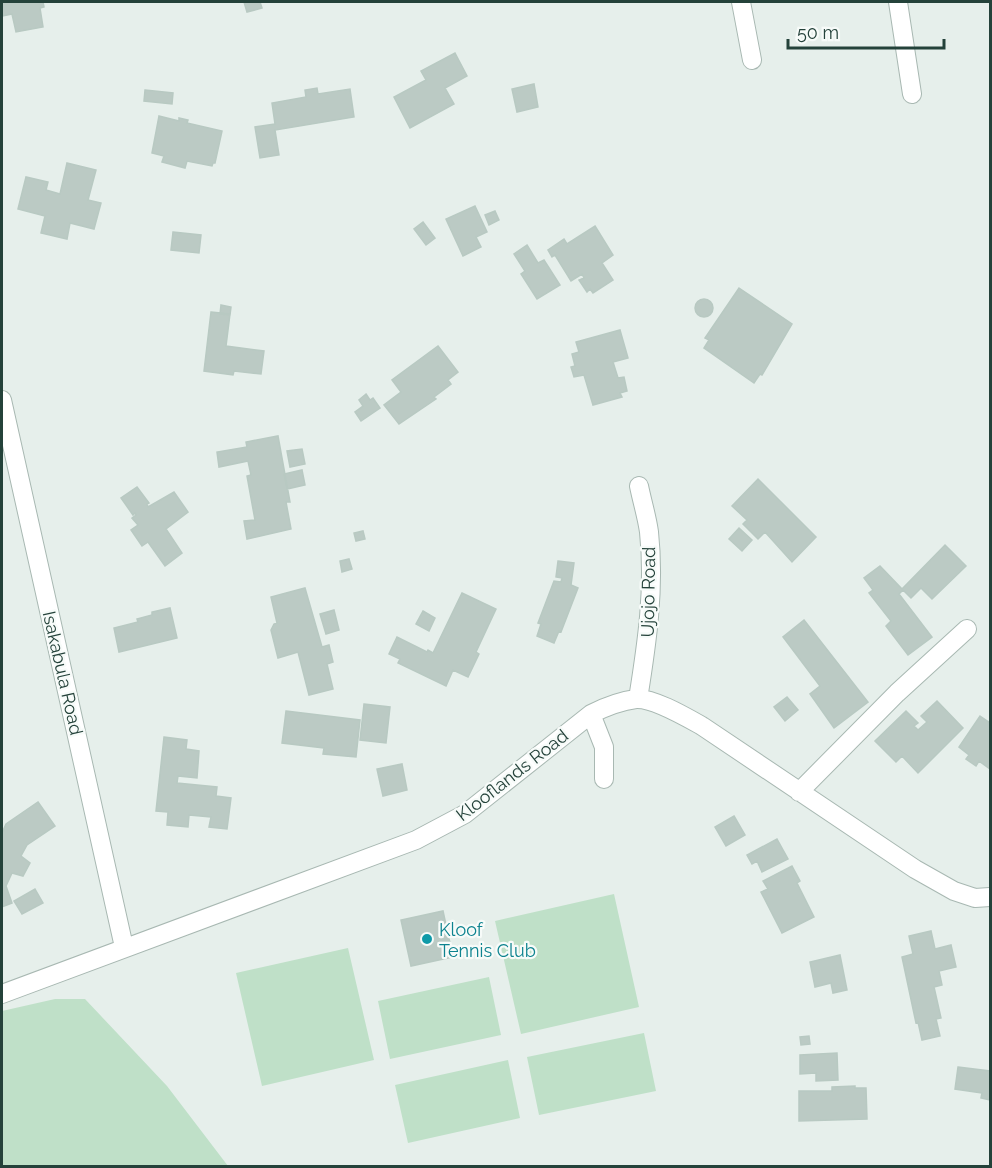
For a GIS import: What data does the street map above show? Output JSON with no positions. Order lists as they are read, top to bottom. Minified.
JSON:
{"streets":{"street":["Ujojo Road","Isakabula Road","Klooflands Road"]},"crossings":[["Ujojo Road","Klooflands Road"],["Isakabula Road","Klooflands Road"]],"places":["Kloof Tennis Club"],"scale_bar":"50 m"}
